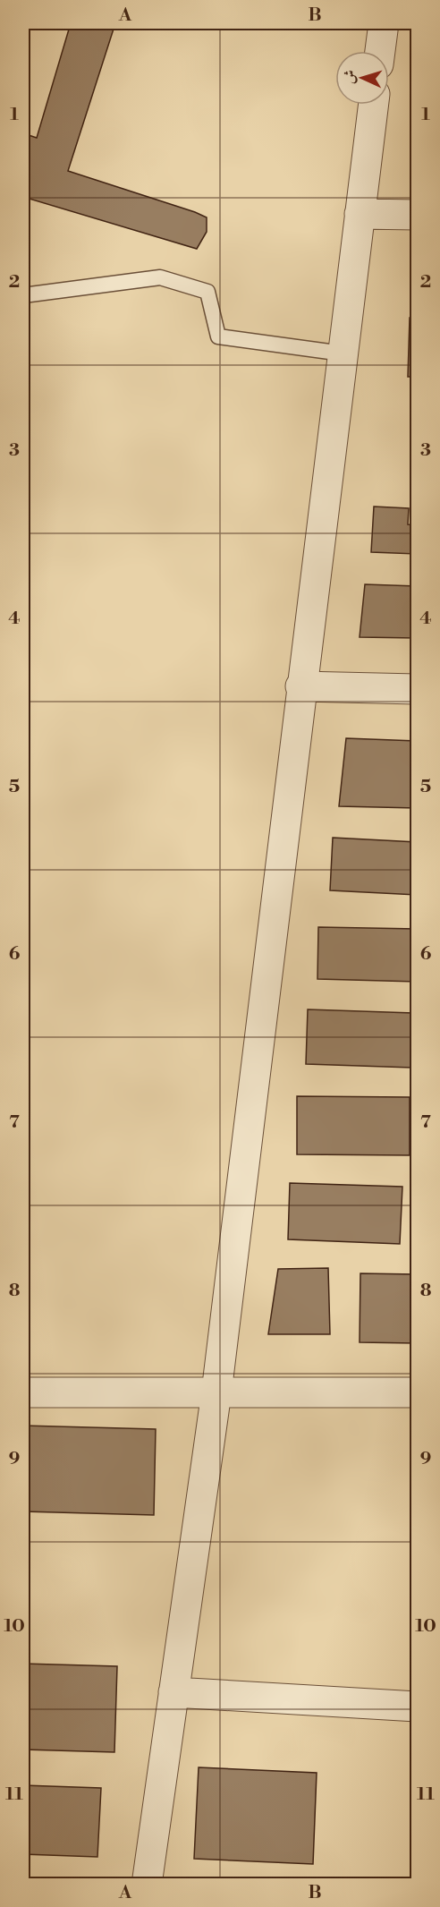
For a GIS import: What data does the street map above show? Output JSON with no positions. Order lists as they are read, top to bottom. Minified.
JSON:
{"north":"left","grid":{"columns":["A","B"],"rows":["1","2","3","4","5","6","7","8","9","10","11"]}}
